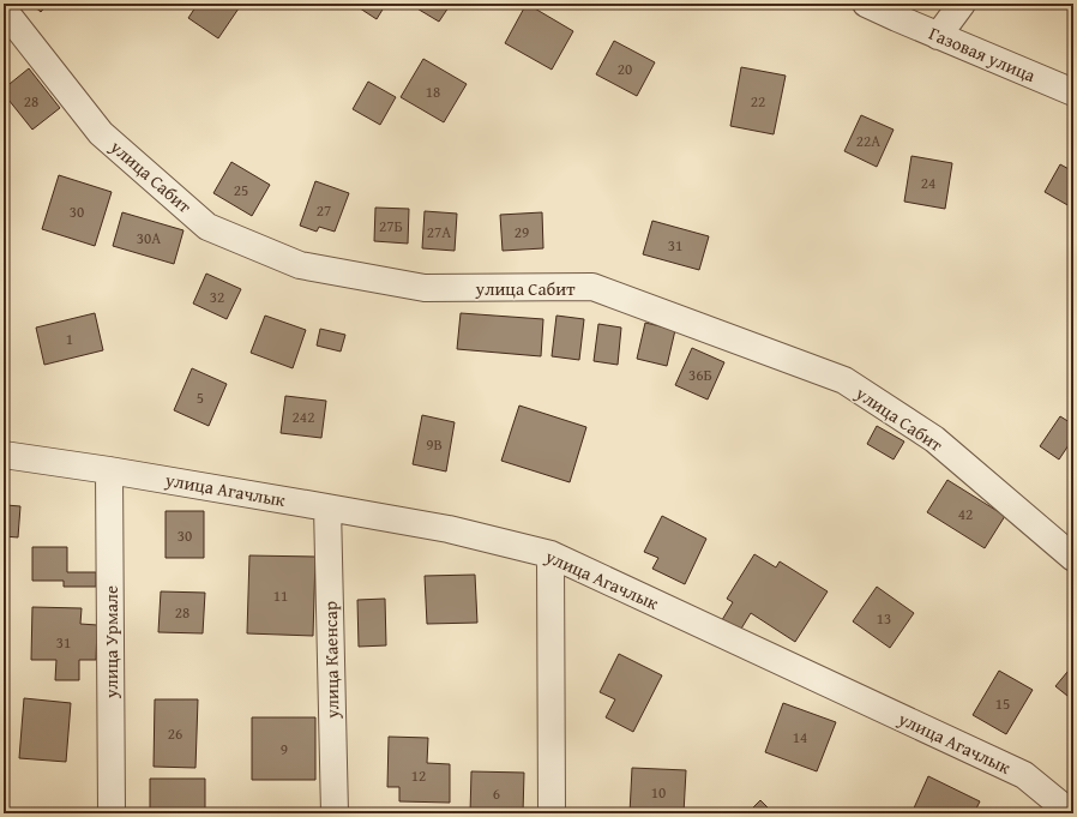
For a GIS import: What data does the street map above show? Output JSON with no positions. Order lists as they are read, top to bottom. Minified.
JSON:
{"streets":{"street":["Газовая улица","улица Сабит","улица Агачлык","улица Урмале","улица Каенсар"]},"crossings":[["улица Агачлык","улица Урмале"],["улица Агачлык","улица Каенсар"]],"house_numbers":["20","18","28","22","22А","24","25","27","30","27Б","27А","29","30А","31","32","1","36Б","5","242","9В","42","30","11","28","13","31","15","26","14","9","12","10","6"]}
